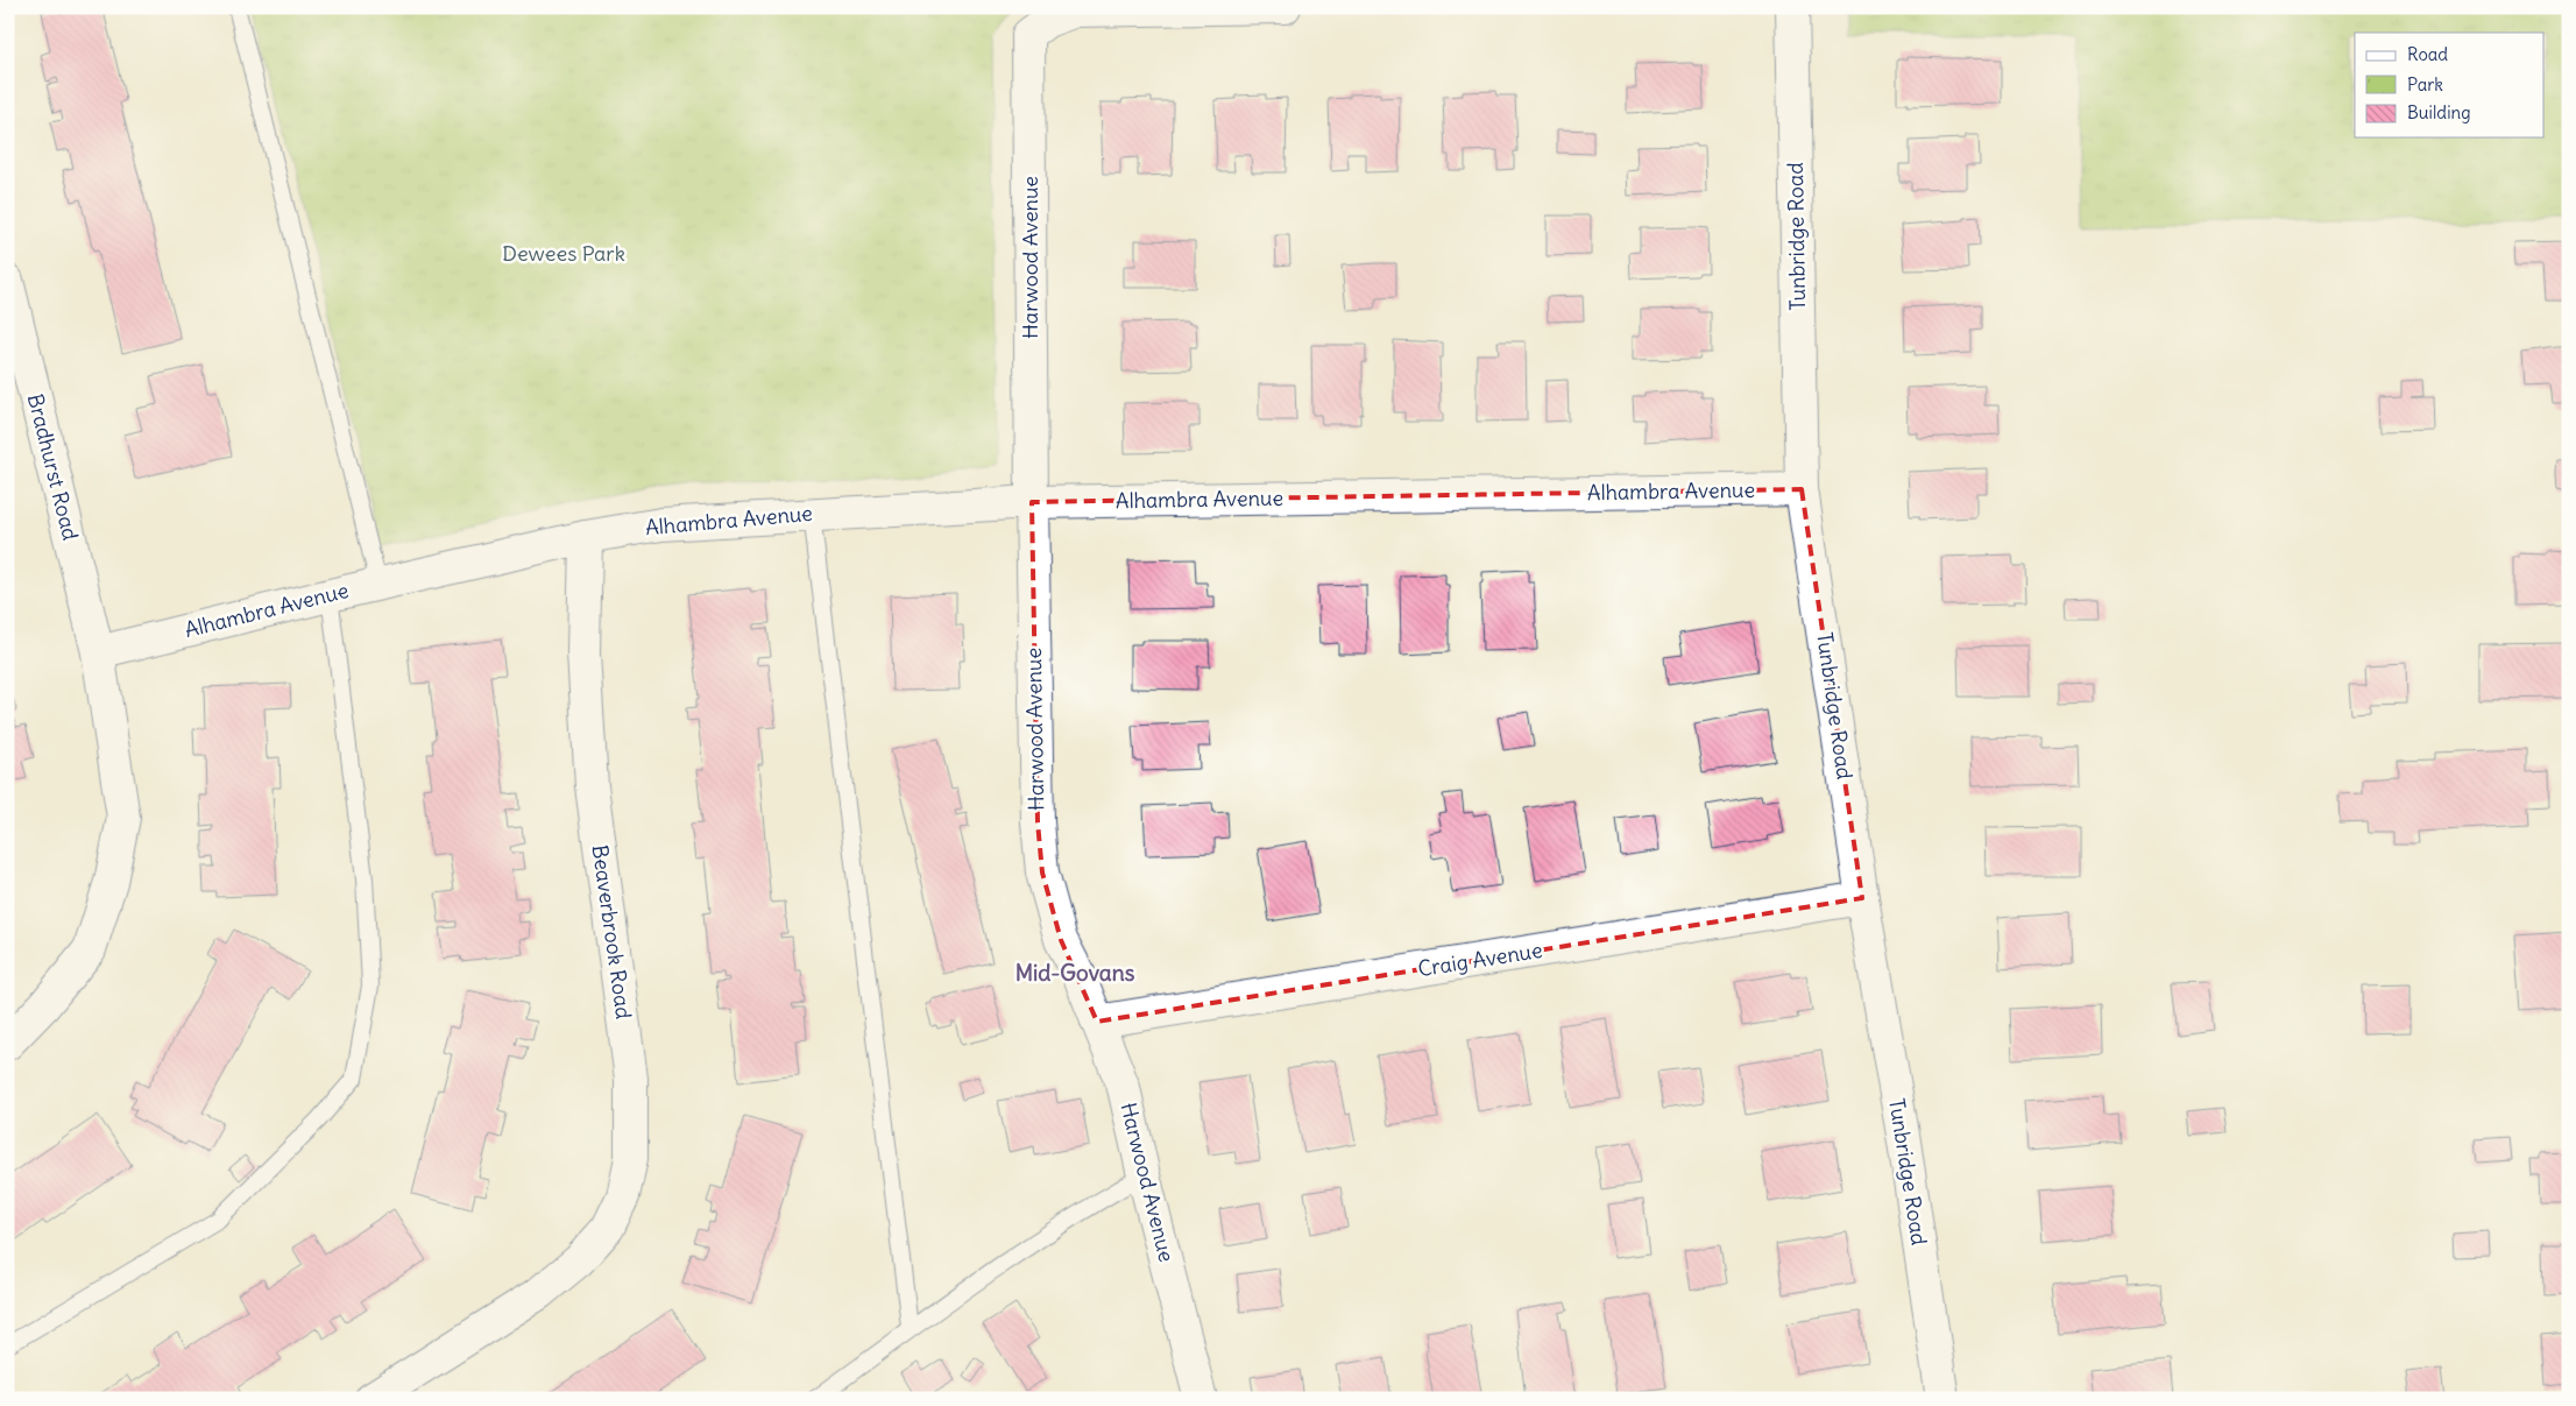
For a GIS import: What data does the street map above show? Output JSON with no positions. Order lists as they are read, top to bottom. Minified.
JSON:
{"streets":{"street":["Tunbridge Road","Harwood Avenue","Bradhurst Road","Alhambra Avenue","Beaverbrook Road","Craig Avenue"]},"crossings":[["Tunbridge Road","Alhambra Avenue"],["Tunbridge Road","Craig Avenue"],["Harwood Avenue","Alhambra Avenue"],["Harwood Avenue","Craig Avenue"],["Bradhurst Road","Alhambra Avenue"],["Alhambra Avenue","Beaverbrook Road"]],"districts":["Mid-Govans"],"parks":["Dewees Park"],"legend":["Road","Park","Building"]}
